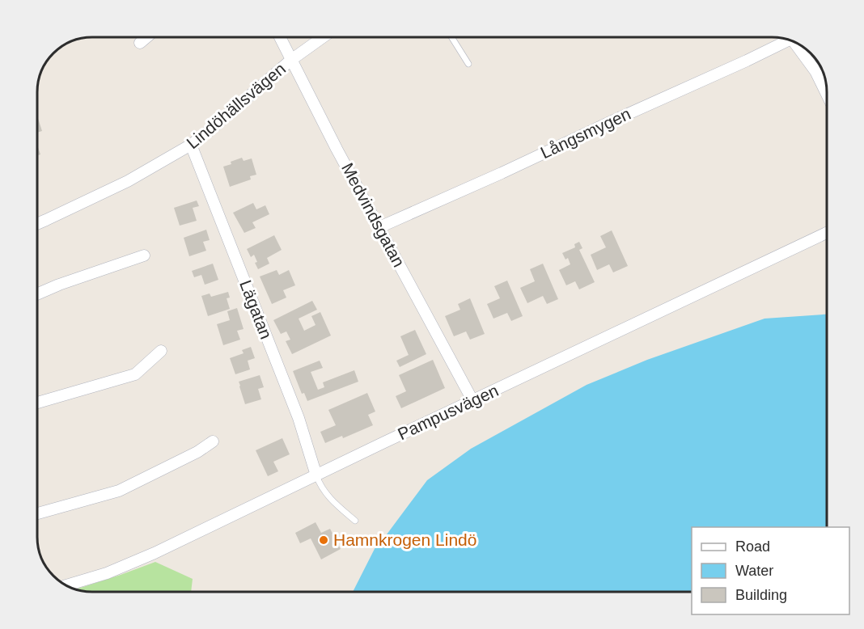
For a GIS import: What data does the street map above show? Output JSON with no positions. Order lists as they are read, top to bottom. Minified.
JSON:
{"streets":{"street":["Lindöhällsvägen","Långsmygen","Medvindsgatan","Lägatan","Pampusvägen"]},"crossings":[["Lindöhällsvägen","Medvindsgatan"],["Lindöhällsvägen","Lägatan"],["Långsmygen","Medvindsgatan"],["Medvindsgatan","Pampusvägen"],["Lägatan","Pampusvägen"]],"places":["Hamnkrogen Lindö"],"legend":["Road","Water","Building"]}
